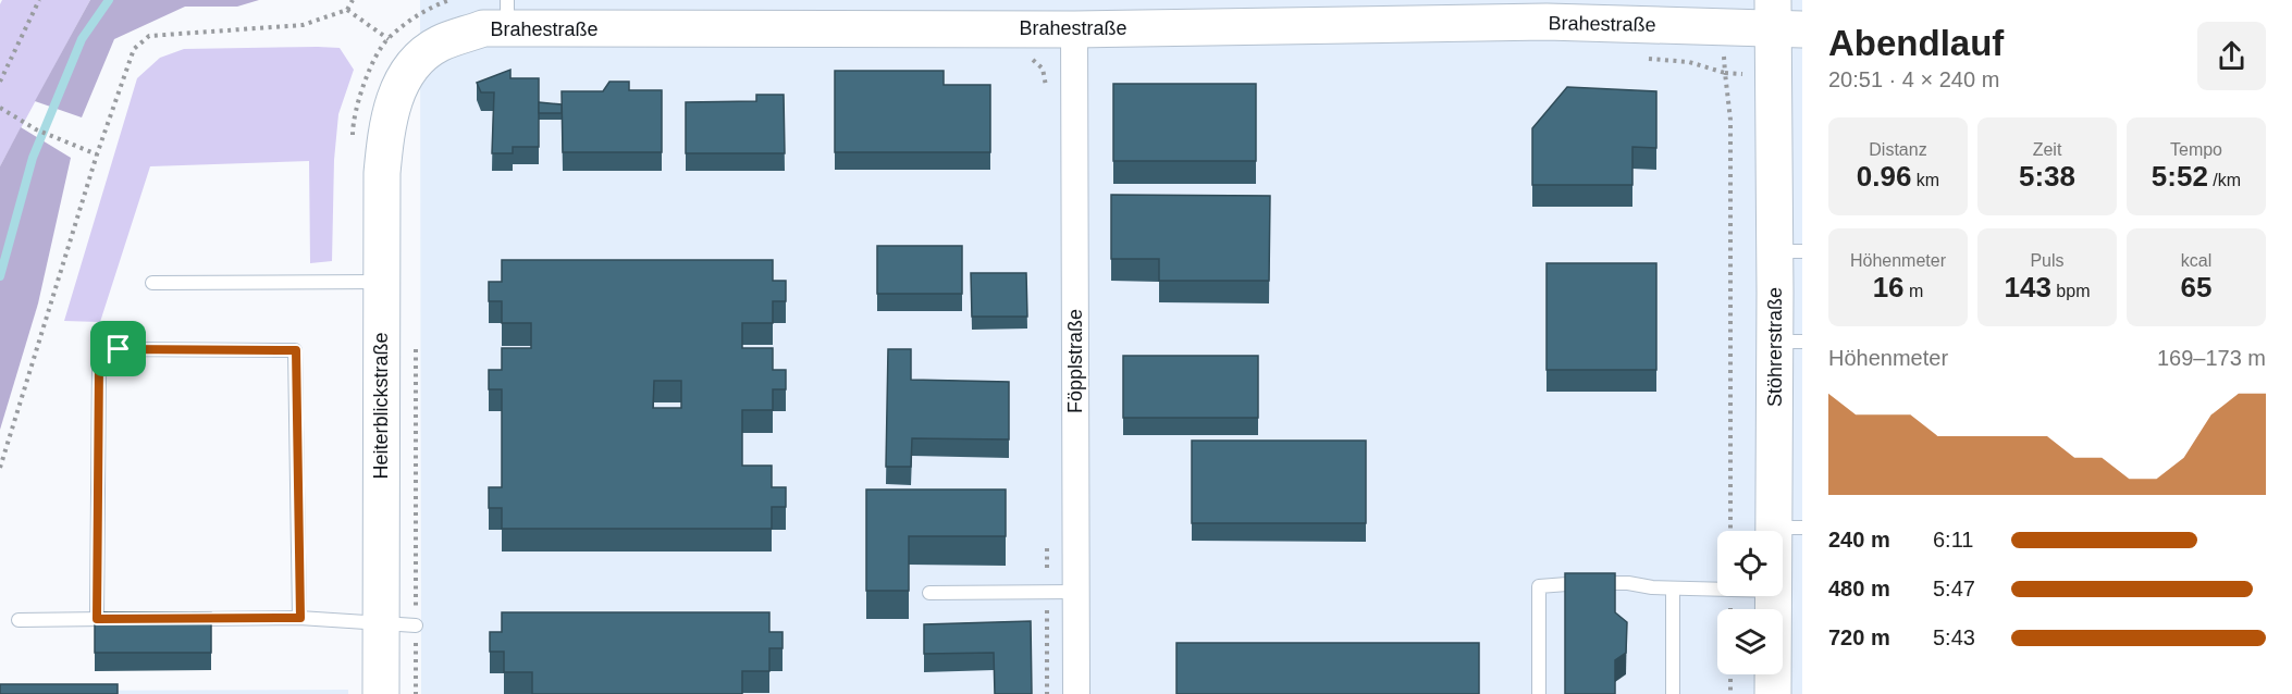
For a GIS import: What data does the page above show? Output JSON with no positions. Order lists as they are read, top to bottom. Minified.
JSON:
{"streets":{"street":["Brahestraße","Stöhrerstraße","Föpplstraße","Heiterblickstraße"]},"crossings":[["Brahestraße","Stöhrerstraße"],["Brahestraße","Föpplstraße"],["Brahestraße","Heiterblickstraße"]],"page":{"heading":["Abendlauf","20:51 · 4 × 240 m"],"stats":[["Distanz","0.96 km"],["Zeit","5:38"],["Tempo","5:52 /km"],["Höhenmeter","16 m"],["Puls","143 bpm"],["kcal","65"]],"chart":["Höhenmeter","169–173 m"],"list":[{"name":"240 m","note":"6:11"},{"name":"480 m","note":"5:47"},{"name":"720 m","note":"5:43"}]}}
